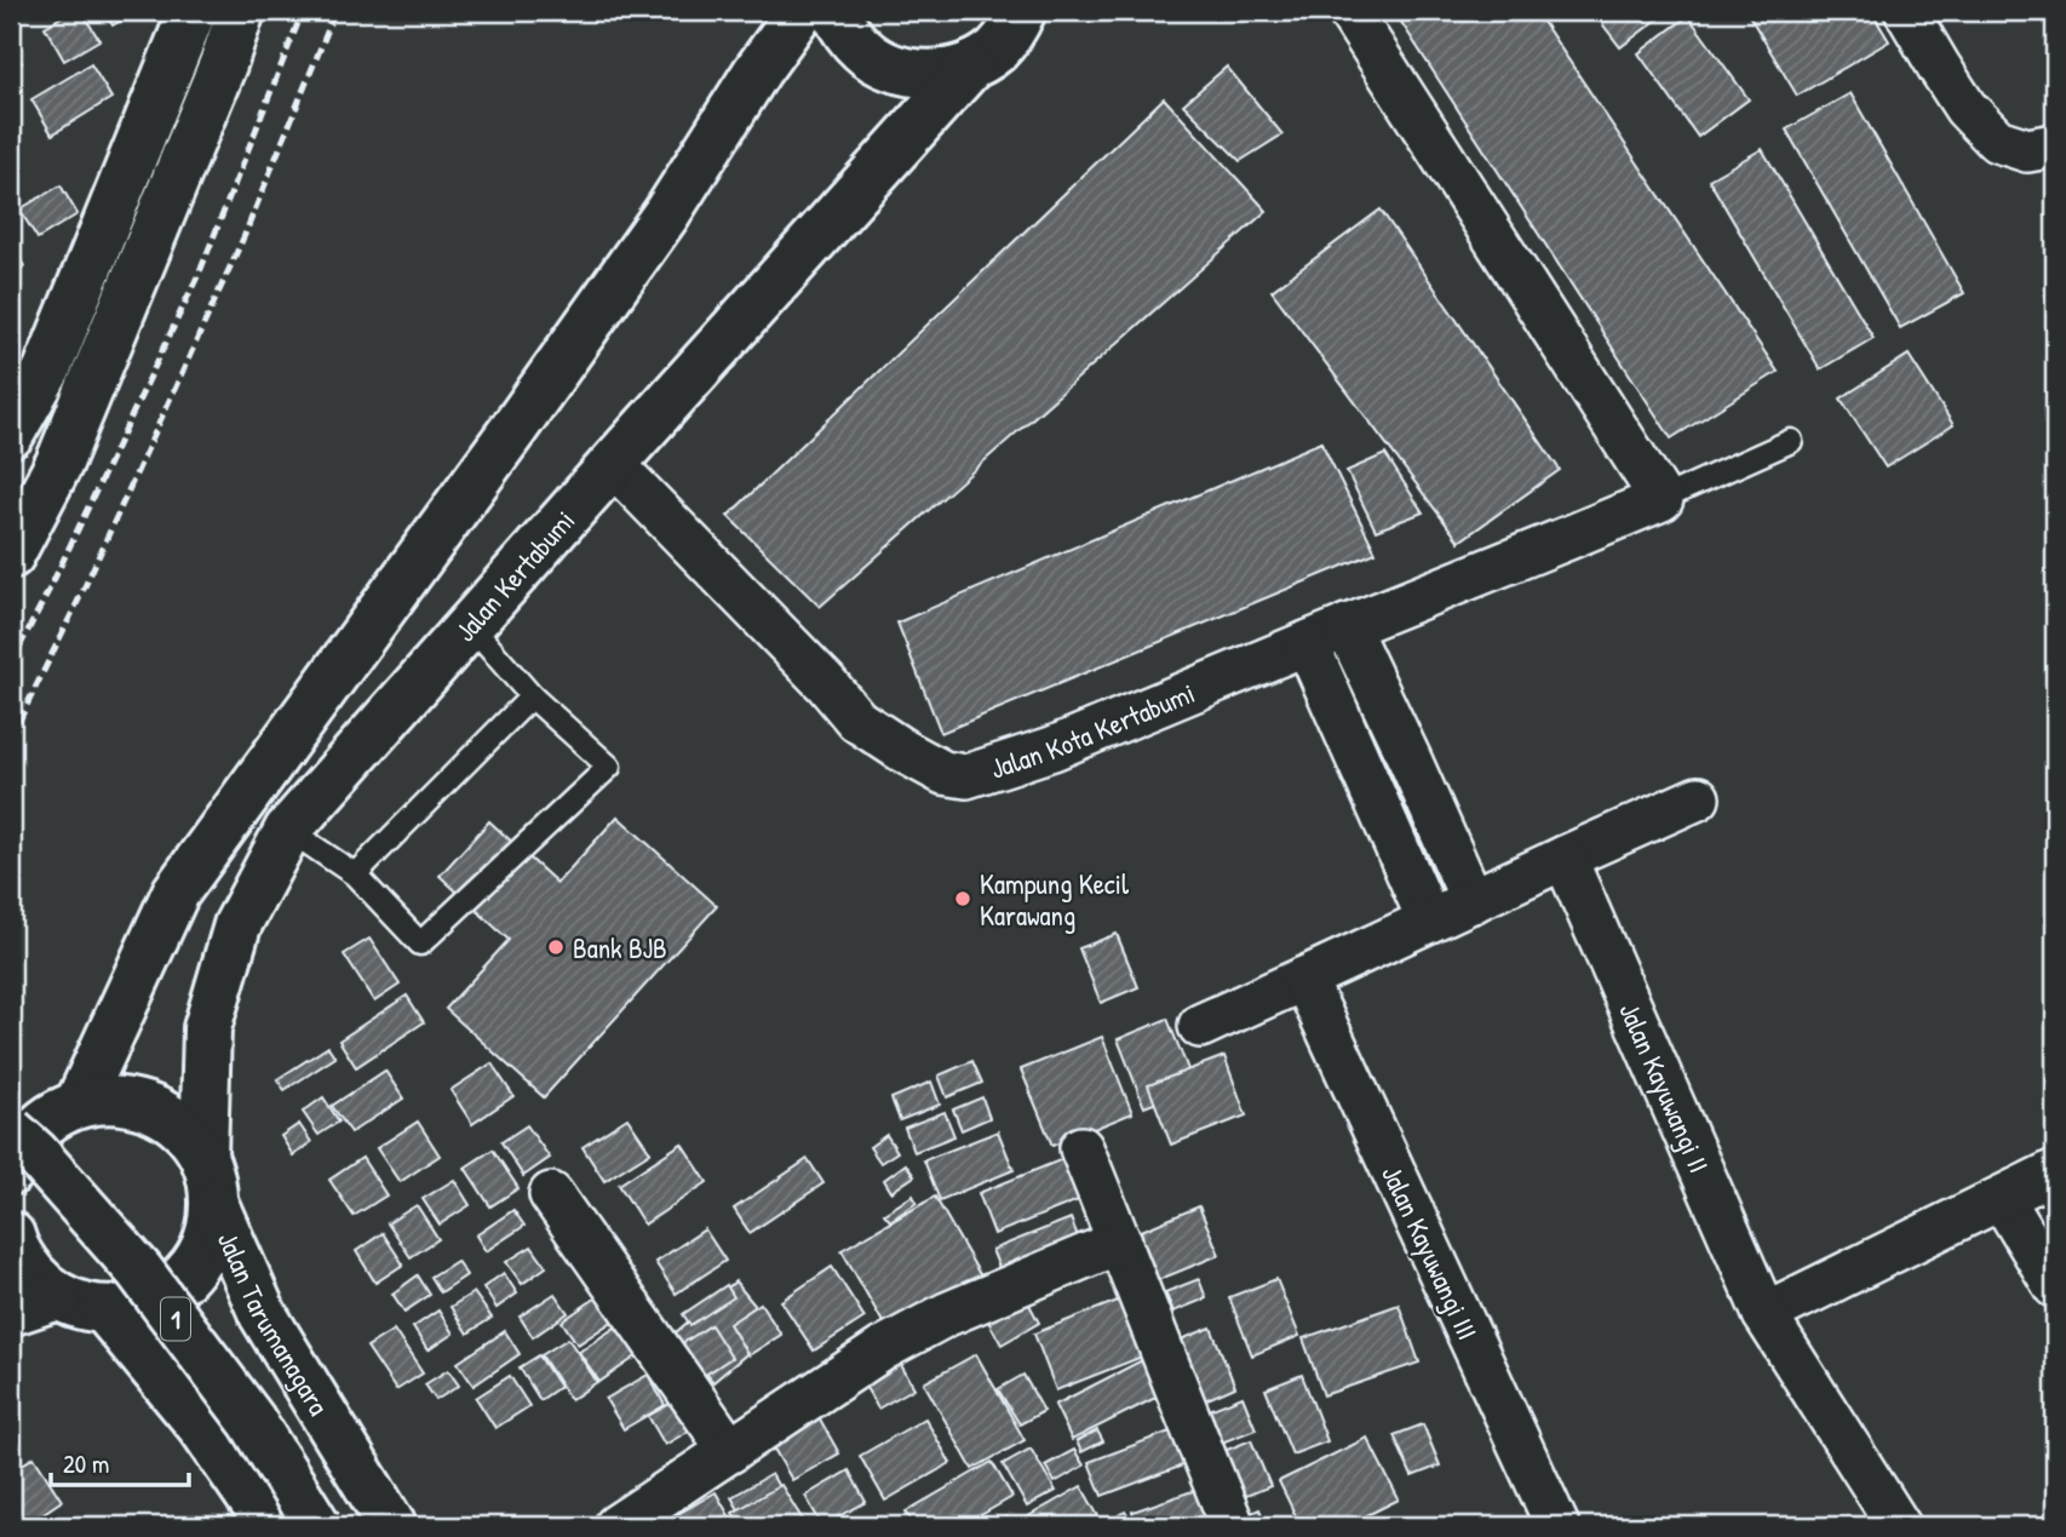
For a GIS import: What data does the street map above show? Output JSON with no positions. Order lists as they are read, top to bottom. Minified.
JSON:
{"streets":{"main road":["Jalan Kertabumi","1","Jalan Tarumanagara"],"street":["Jalan Kota Kertabumi","Jalan Kayuwangi II","Jalan Kayuwangi III"]},"crossings":[["Jalan Kertabumi","Jalan Kota Kertabumi"]],"places":["Kampung Kecil Karawang","Bank BJB"],"scale_bar":"20 m"}
